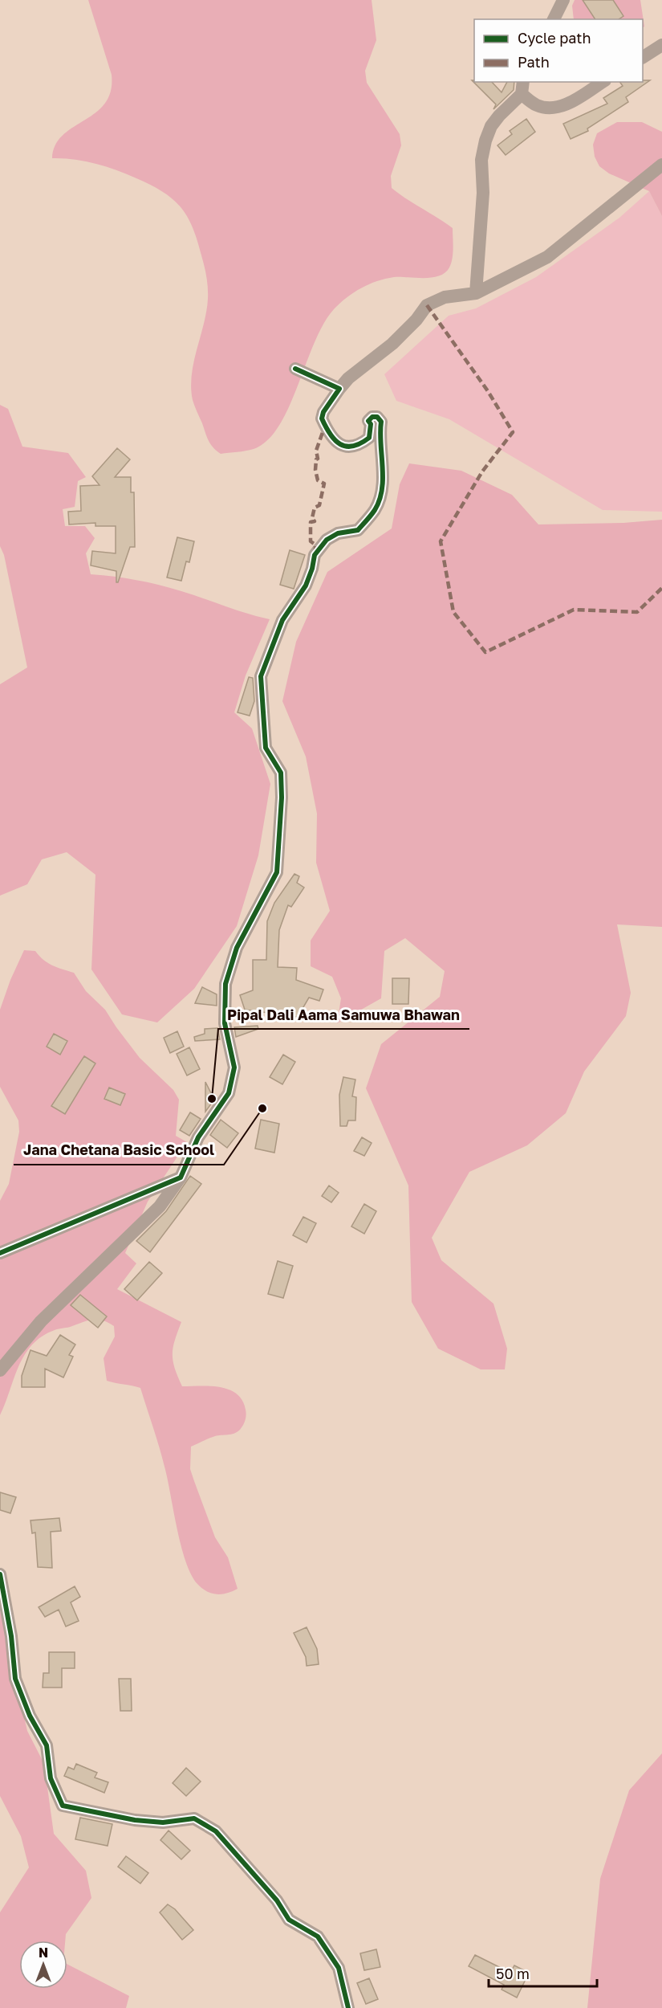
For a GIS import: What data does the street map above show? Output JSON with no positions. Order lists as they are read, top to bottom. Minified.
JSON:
{"places":["Pipal Dali Aama Samuwa Bhawan","Jana Chetana Basic School"],"legend":["Cycle path","Path"],"scale_bar":"50 m","north":"top"}
